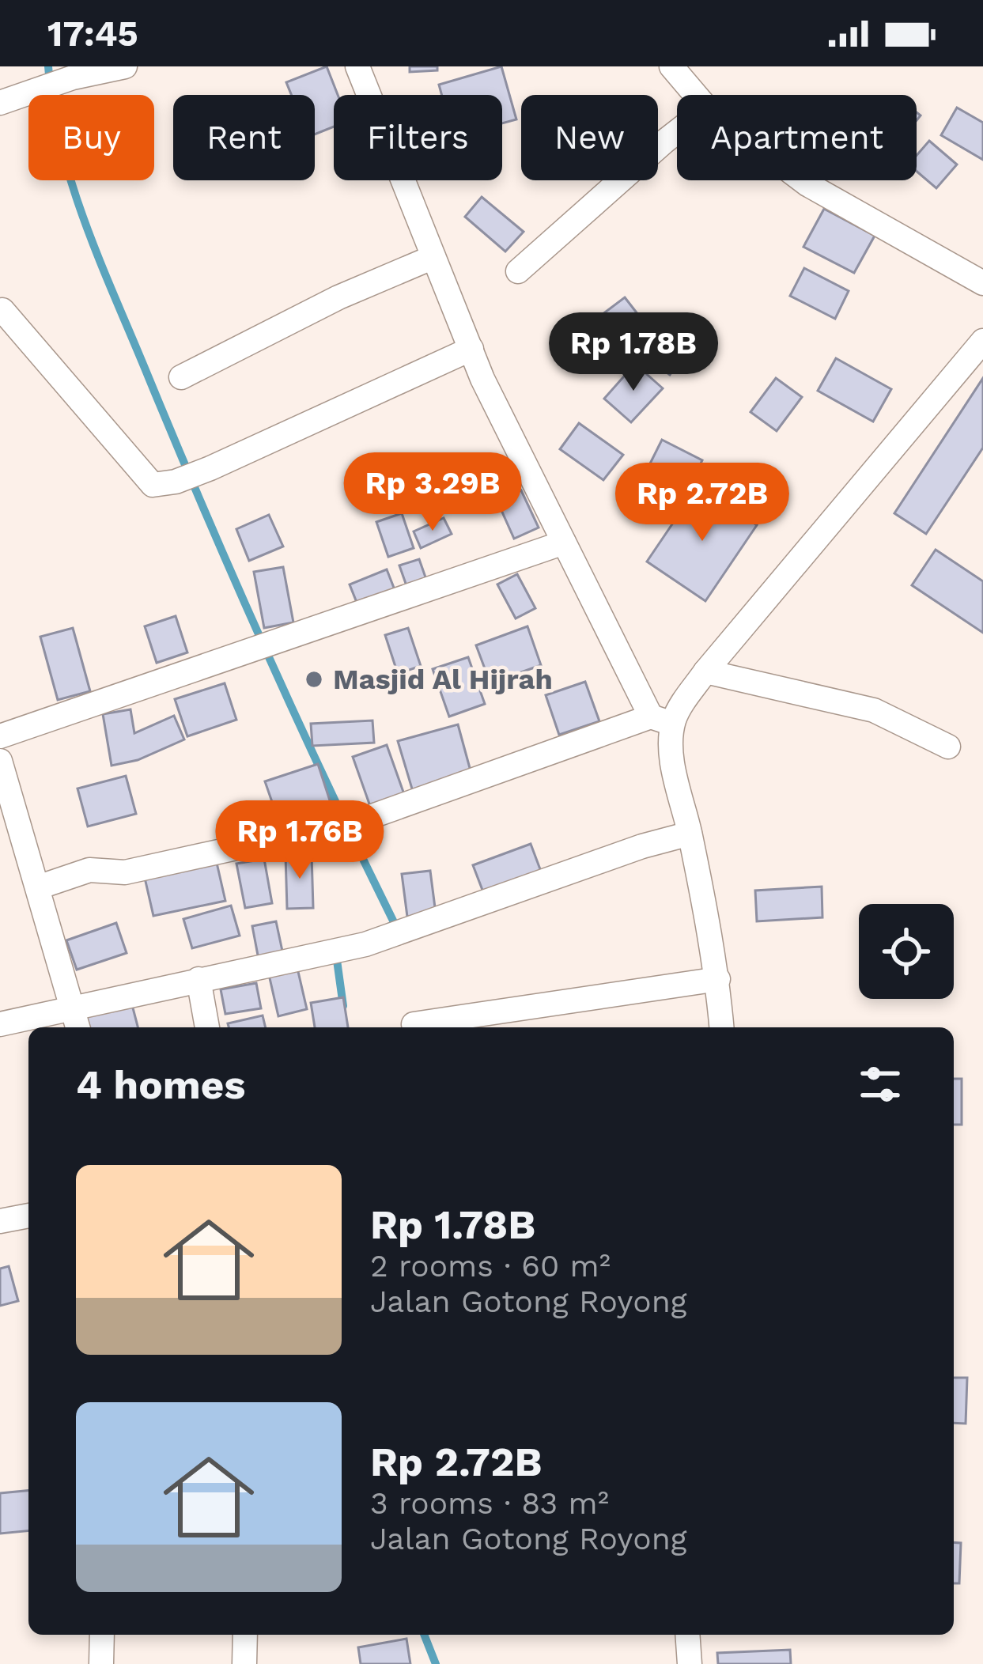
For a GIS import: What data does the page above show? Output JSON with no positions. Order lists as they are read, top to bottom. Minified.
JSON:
{"places":["Masjid Al Hijrah"],"page":{"status":"17:45","chip":["Buy","Rent","Filters","New","Apartment"],"price":["Rp 1.78B","Rp 3.29B","Rp 2.72B","Rp 1.76B"],"heading":"4 homes","list":[{"name":"Rp 1.78B","note":"2 rooms · 60 m² · Jalan Gotong Royong"},{"name":"Rp 2.72B","note":"3 rooms · 83 m² · Jalan Gotong Royong"}]}}
